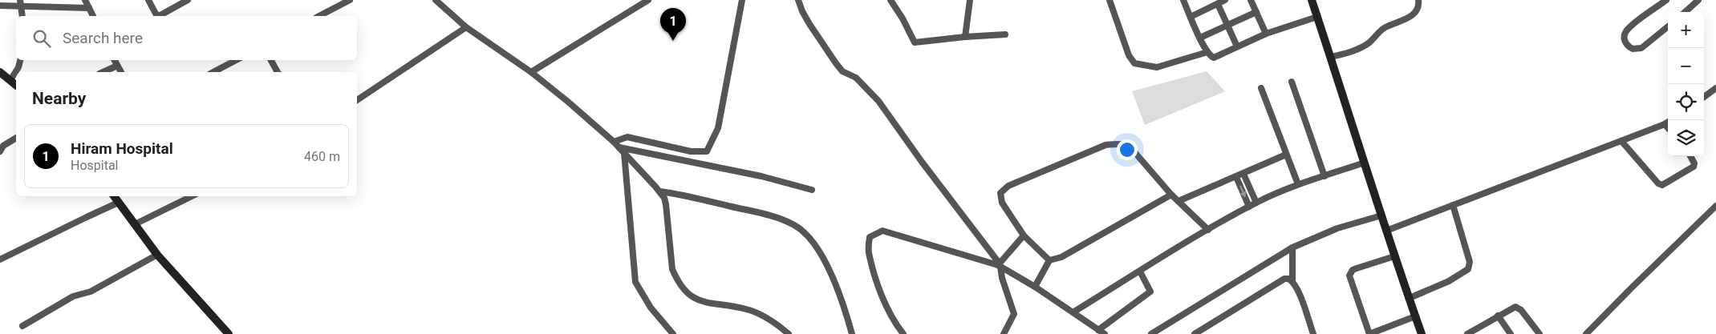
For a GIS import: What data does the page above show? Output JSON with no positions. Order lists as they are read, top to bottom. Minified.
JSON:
{"page":{"pins":"1","map_buttons":["+","−"],"search":"Search here","heading":"Nearby","list":[{"mark":"1","name":"Hiram Hospital","note":"Hospital","value":"460 m"}]}}
